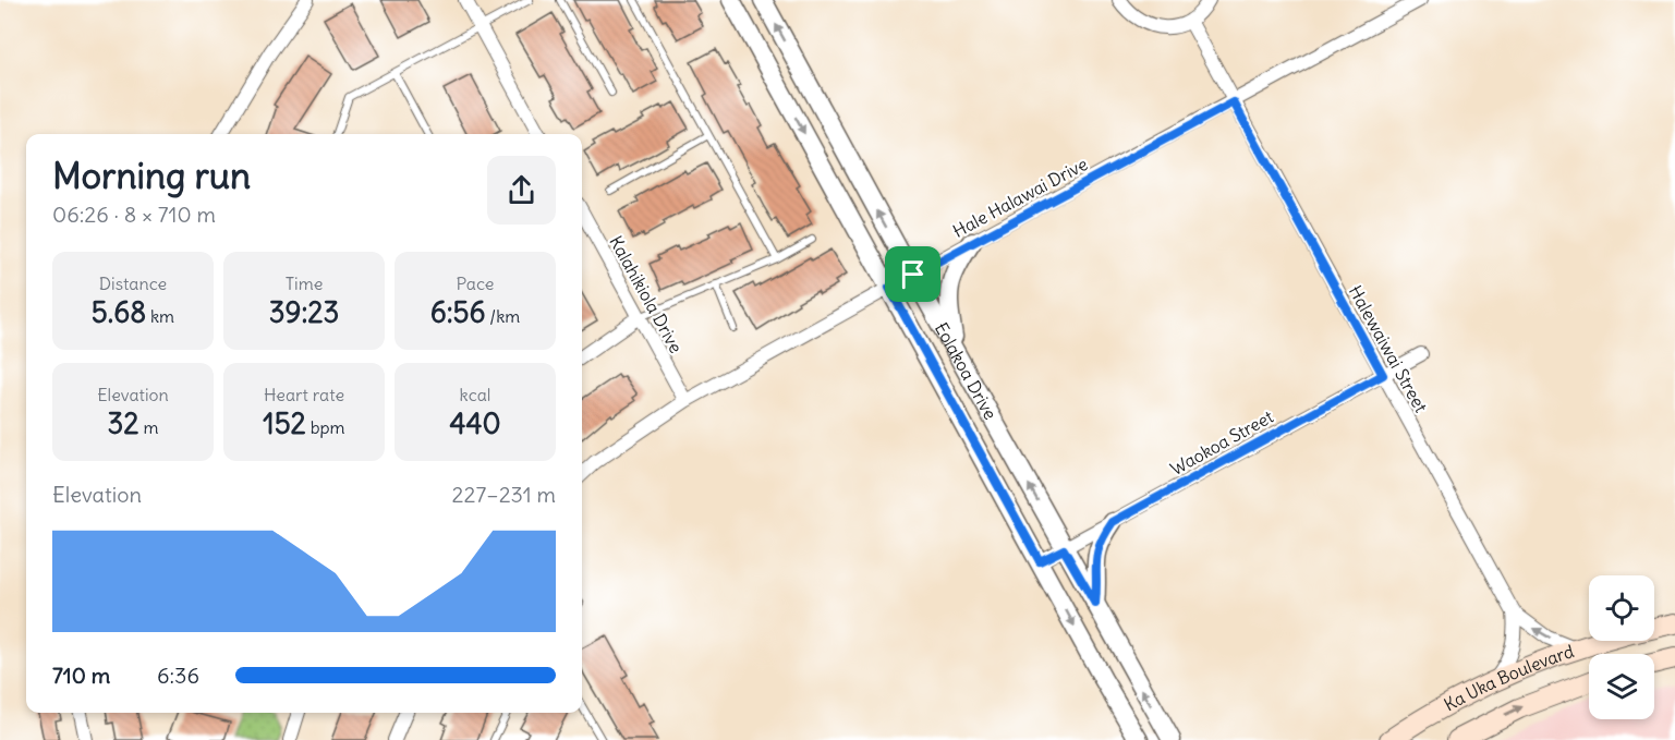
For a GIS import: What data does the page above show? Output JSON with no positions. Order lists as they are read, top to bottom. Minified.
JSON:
{"streets":{"main road":["Ka Uka Boulevard"],"street":["Hale Halawai Drive","Kalahikiola Drive","Halewaiwai Street","Eolakoa Drive","Waokoa Street"]},"crossings":[["Hale Halawai Drive","Kalahikiola Drive"],["Hale Halawai Drive","Halewaiwai Street"],["Hale Halawai Drive","Eolakoa Drive"],["Halewaiwai Street","Waokoa Street"],["Halewaiwai Street","Ka Uka Boulevard"],["Eolakoa Drive","Waokoa Street"]],"page":{"heading":["Morning run","06:26 · 8 × 710 m"],"stats":[["Distance","5.68 km"],["Time","39:23"],["Pace","6:56 /km"],["Elevation","32 m"],["Heart rate","152 bpm"],["kcal","440"]],"chart":["Elevation","227–231 m"],"list":[{"name":"710 m","note":"6:36"}]}}
